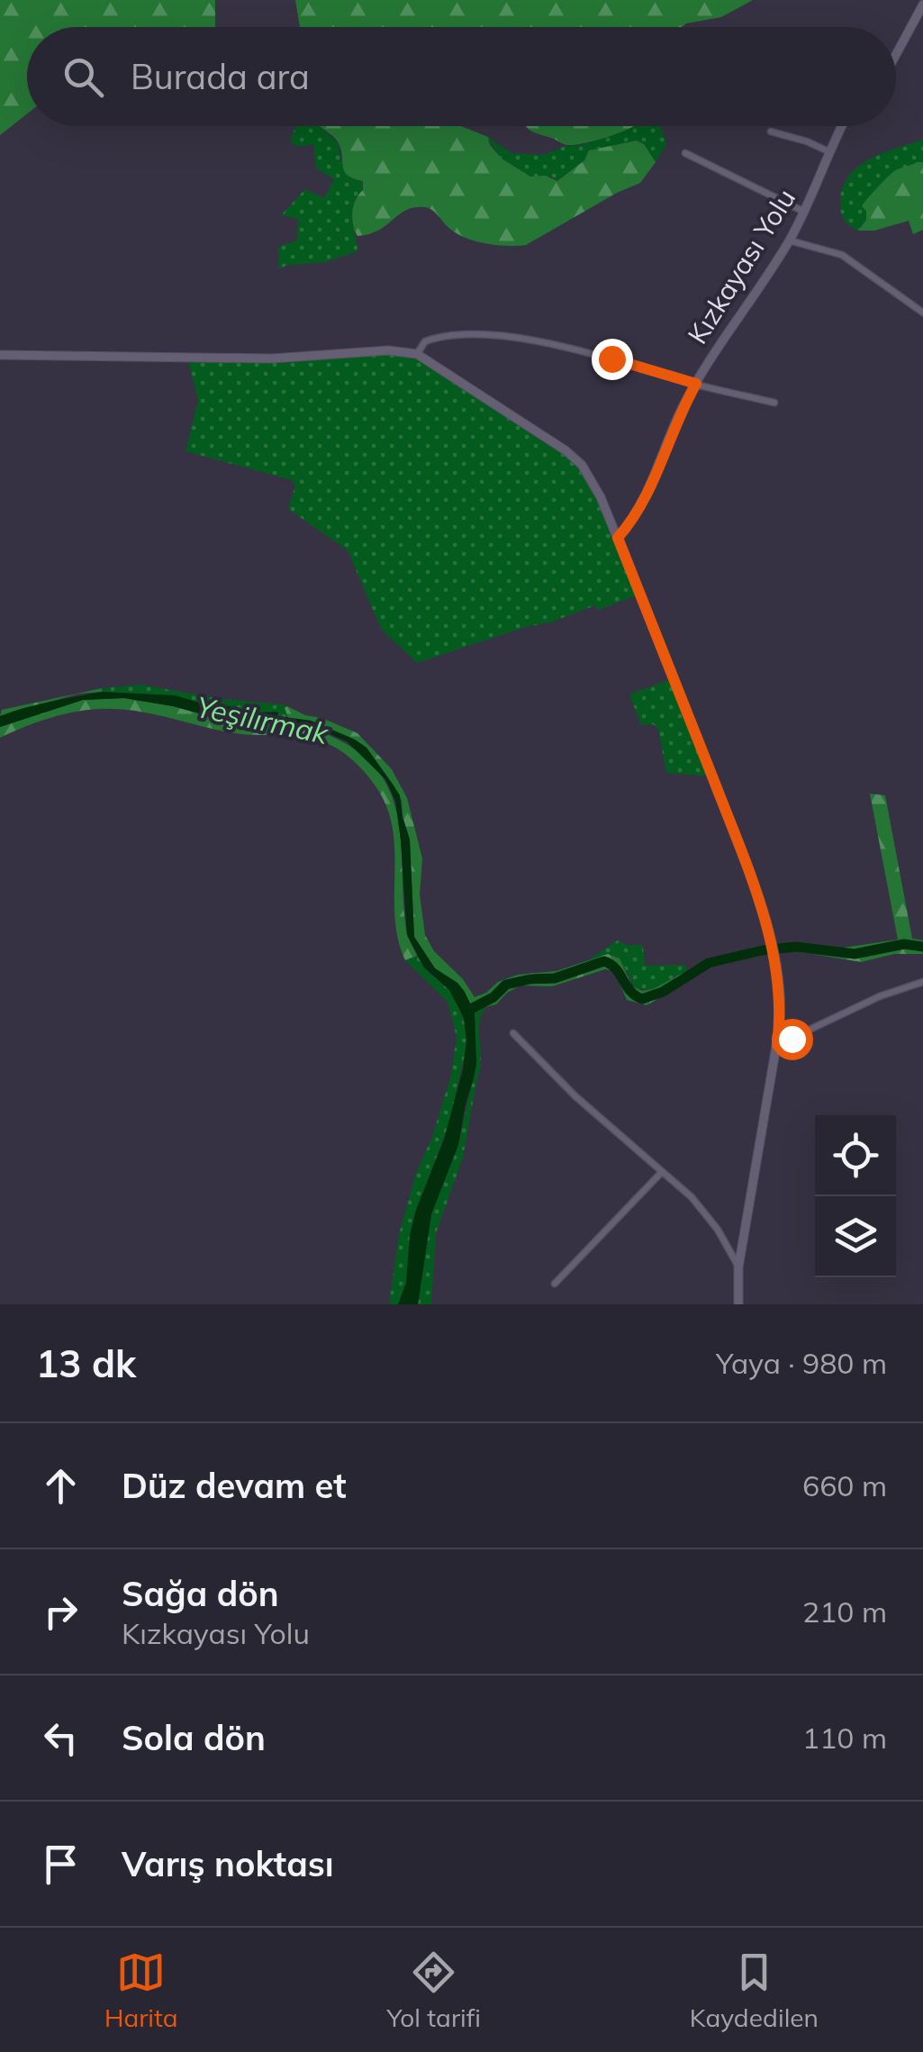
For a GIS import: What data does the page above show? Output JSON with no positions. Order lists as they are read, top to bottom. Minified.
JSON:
{"streets":{"street":["Kızkayası Yolu"]},"water":["Yeşilırmak"],"page":{"search":"Burada ara","heading":["13 dk","Yaya · 980 m"],"list":[["Düz devam et","660 m"],["Sağa dön","Kızkayası Yolu","210 m"],["Sola dön","110 m"],"Varış noktası"],"nav":["Harita","Yol tarifi","Kaydedilen"]}}
